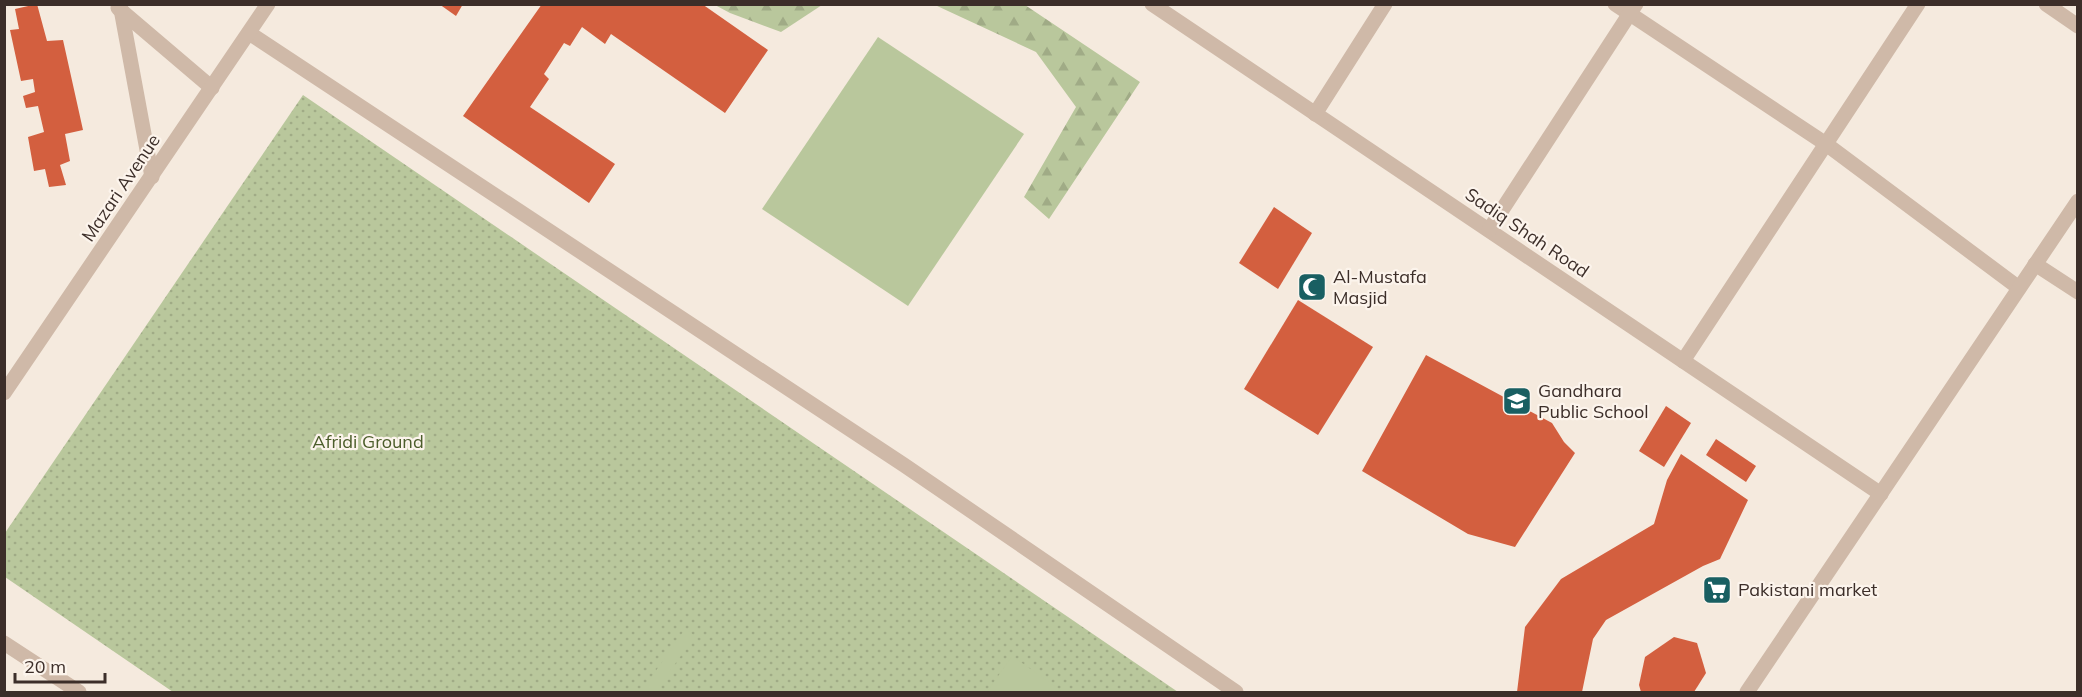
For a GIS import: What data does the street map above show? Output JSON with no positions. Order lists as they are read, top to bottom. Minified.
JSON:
{"streets":{"street":["Mazari Avenue","Sadiq Shah Road"]},"parks":["Afridi Ground"],"places":{"mosque":["Al-Mustafa Masjid"],"school or university":["Gandhara Public School"],"supermarket":["Pakistani market"]},"scale_bar":"20 m"}
